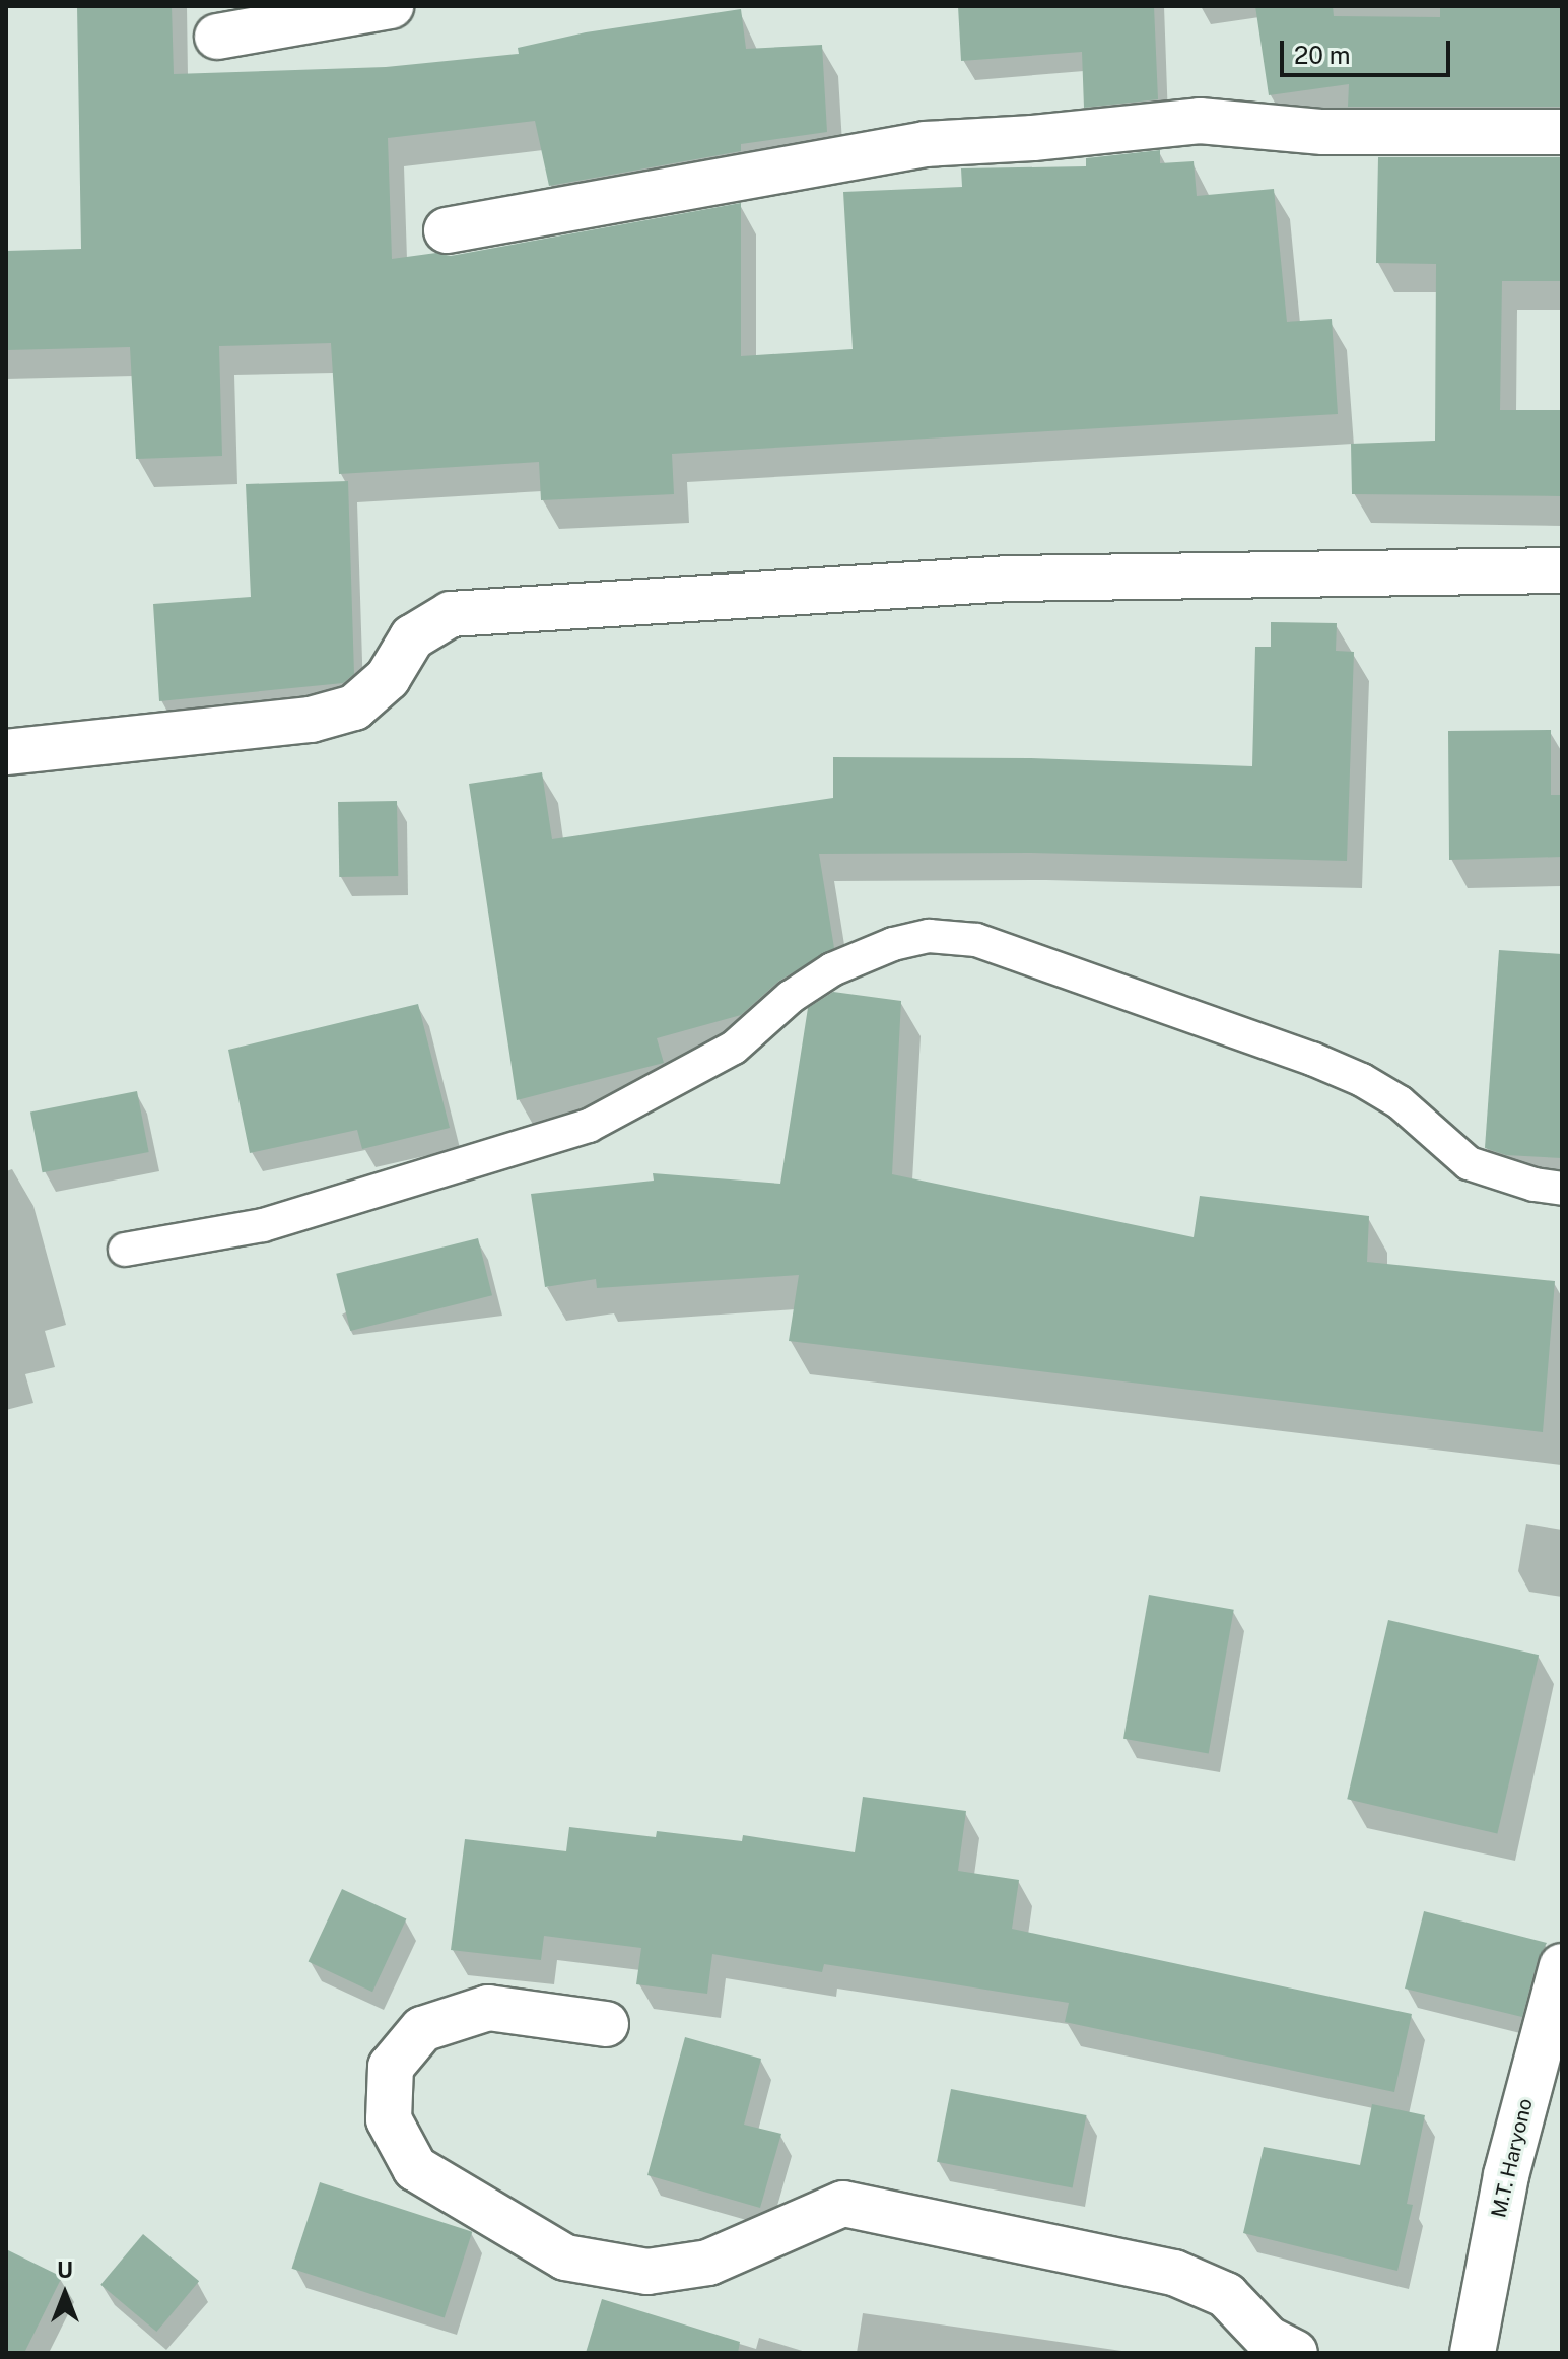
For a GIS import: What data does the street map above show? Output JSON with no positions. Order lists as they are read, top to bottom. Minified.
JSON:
{"streets":{"main road":["M.T. Haryono"]},"scale_bar":"20 m","north":"top"}
